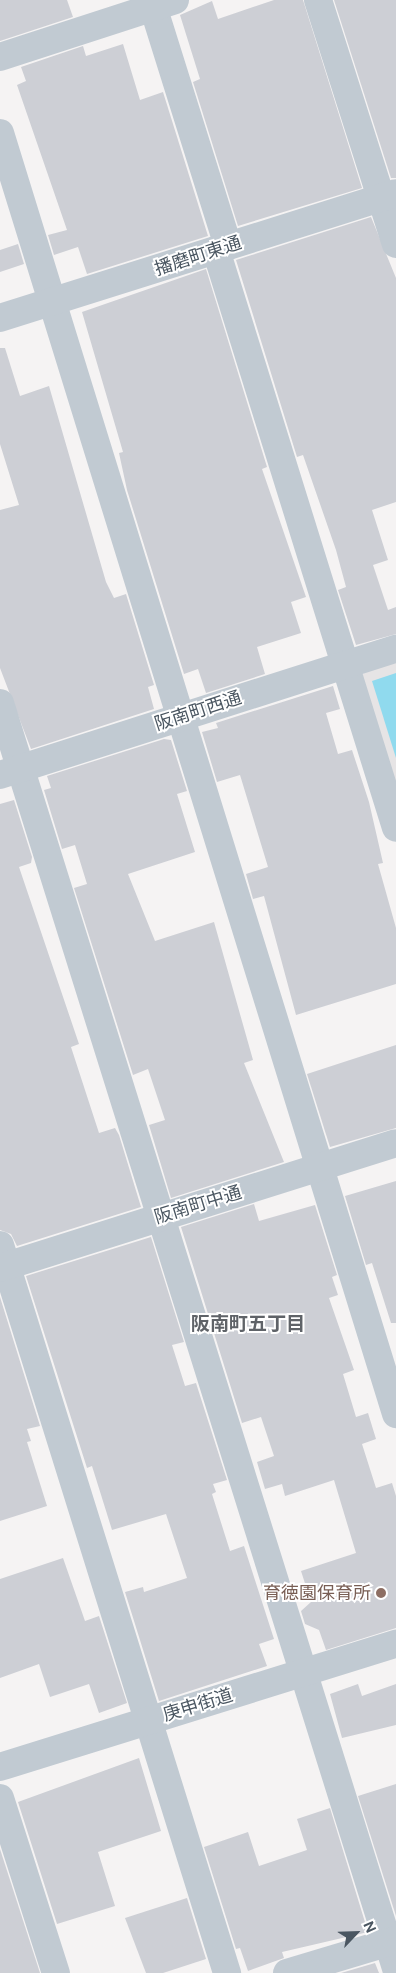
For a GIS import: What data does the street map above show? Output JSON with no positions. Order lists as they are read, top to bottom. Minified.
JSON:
{"streets":{"street":["播磨町東通","阪南町西通","阪南町中通","庚申街道"]},"districts":["阪南町五丁目"],"places":["育徳園保育所"],"north":"top right"}
